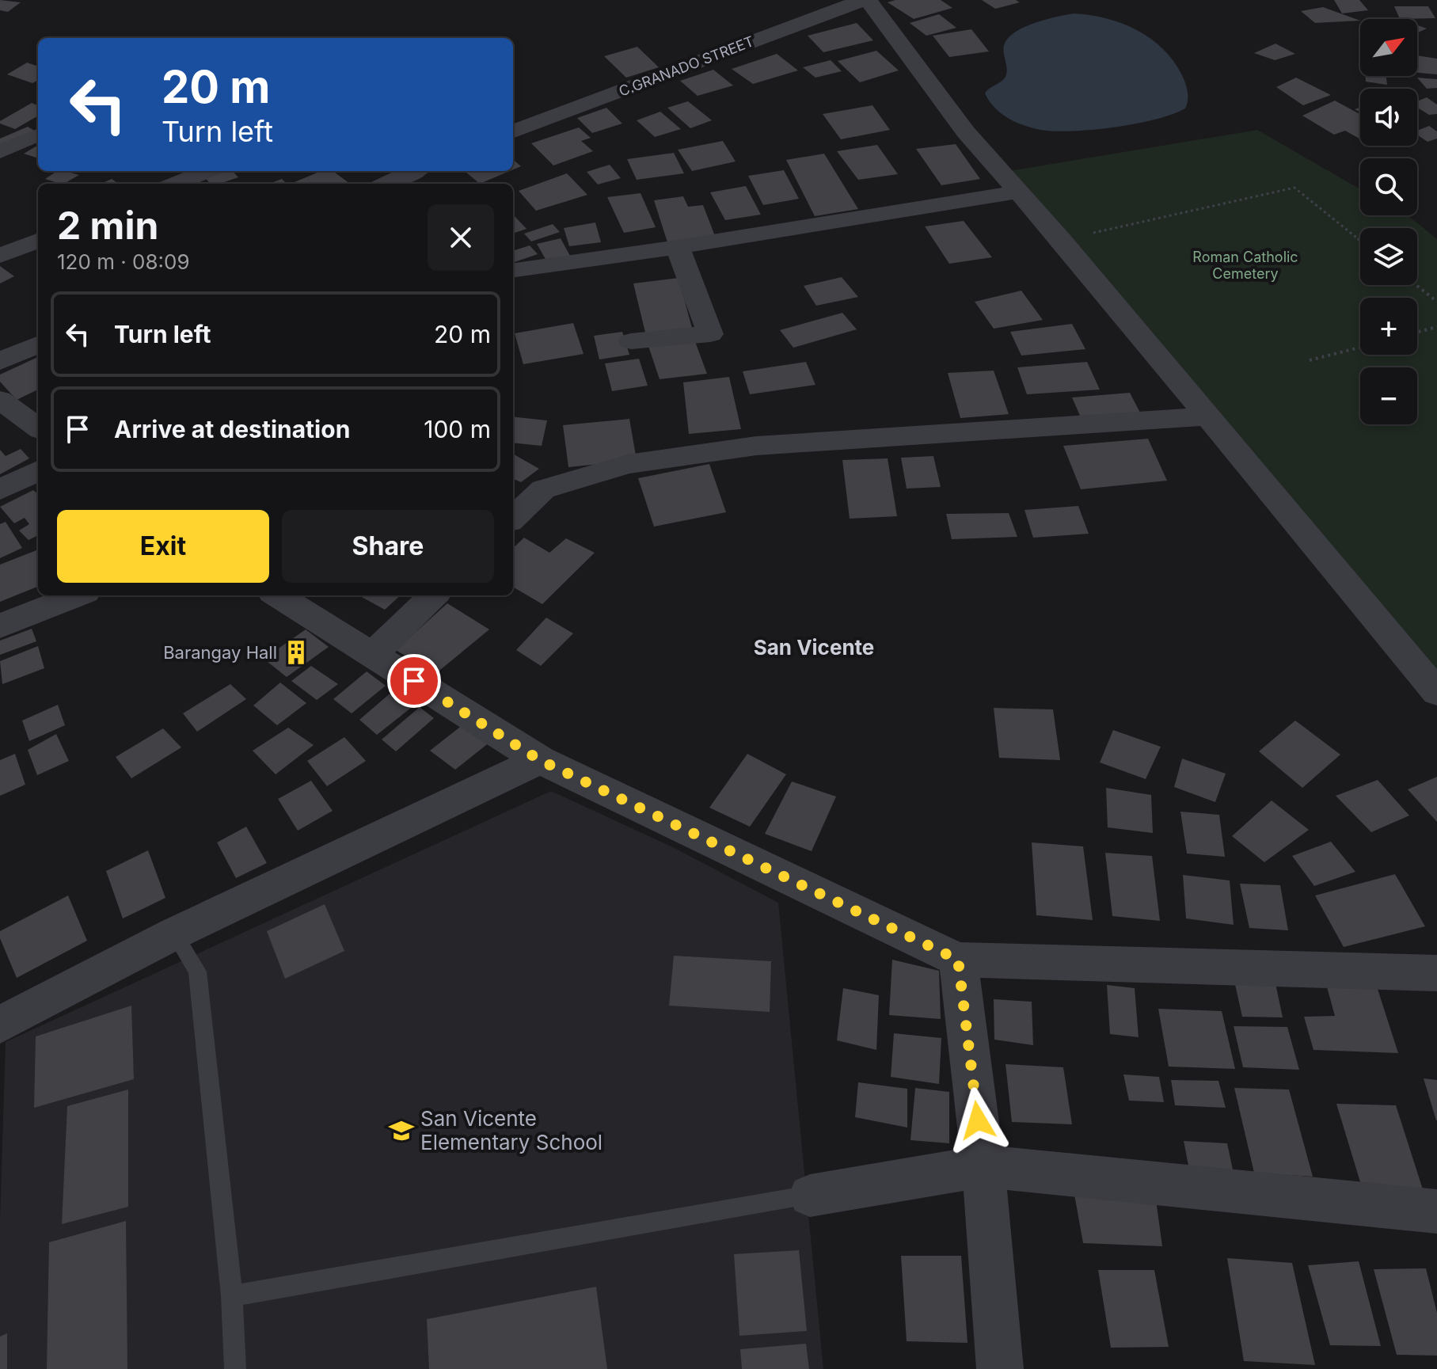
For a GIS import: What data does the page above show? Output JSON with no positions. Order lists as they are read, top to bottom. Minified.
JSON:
{"streets":{"street":["C.GRANADO STREET"]},"districts":["San Vicente"],"parks":["Roman Catholic Cemetery"],"places":{"building":["Barangay Hall"],"school or university":["San Vicente Elementary School"]},"north":"top right","page":{"map_buttons":["+","−"],"turn":["20 m","Turn left"],"heading":["2 min","120 m · 08:09"],"list":[{"name":"Turn left","value":"20 m"},{"name":"Arrive at destination","value":"100 m"}],"buttons":["Exit","Share"]}}
